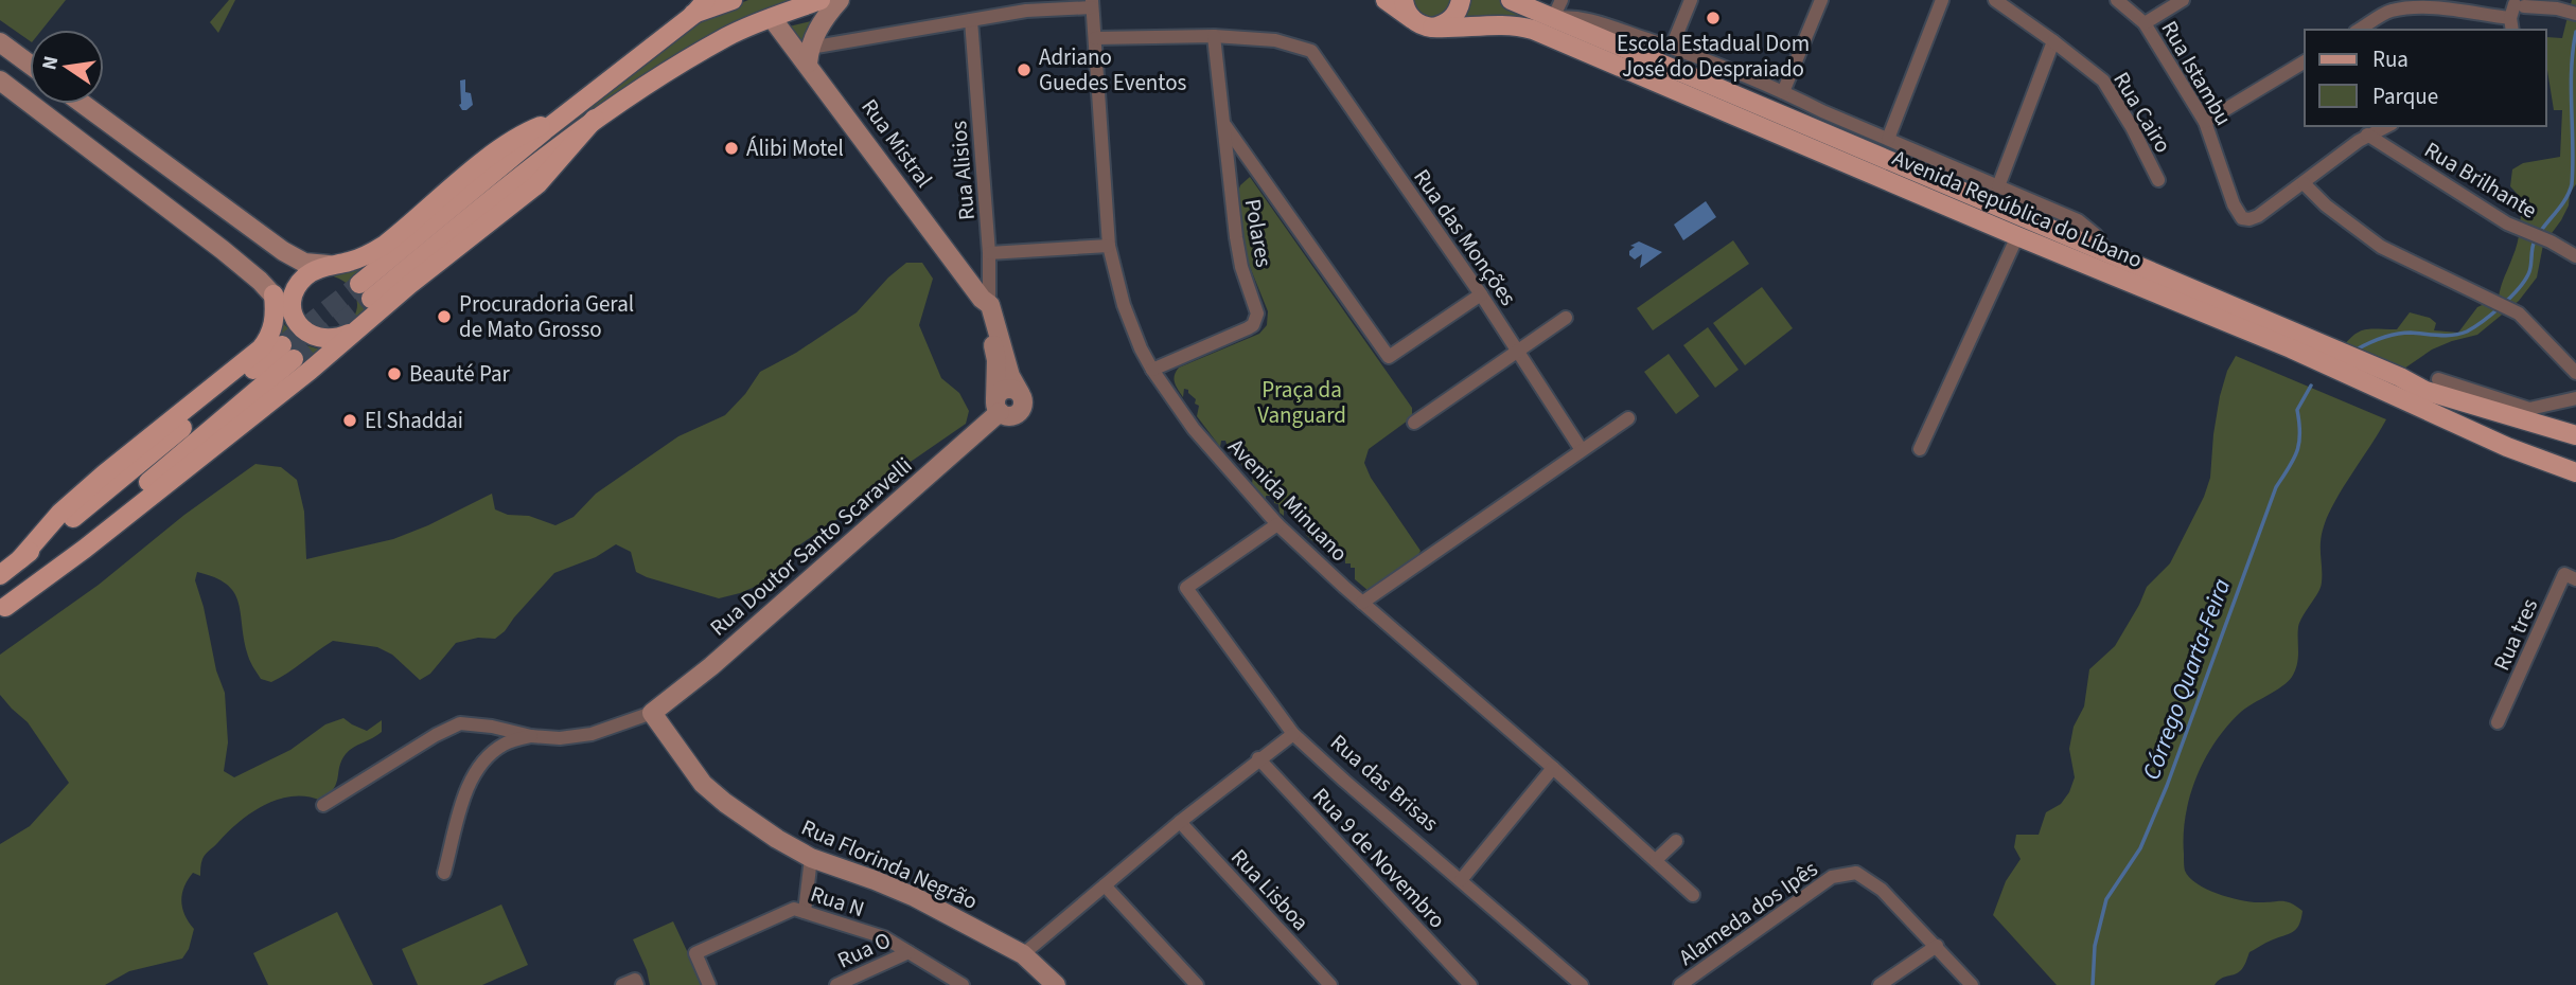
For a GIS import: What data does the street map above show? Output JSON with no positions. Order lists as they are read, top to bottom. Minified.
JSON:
{"streets":{"main road":["Avenida República do Líbano"],"street":["Rua Istambu","Rua Cairo","Rua Mistral","Rua Alisios","Rua Brilhante","Polares","Rua das Monções","Avenida Minuano","Rua Doutor Santo Scaravelli","Rua tres","Rua das Brisas","Rua 9 de Novembro","Rua Florinda Negrão","Rua Lisboa","Rua N","Alameda dos Ipês","Rua O"]},"crossings":[["Rua Mistral","Rua Alisios"],["Rua Mistral","Rua Doutor Santo Scaravelli"],["Rua Alisios","Rua Doutor Santo Scaravelli"],["Polares","Rua das Monções"],["Polares","Avenida Minuano"],["Avenida Minuano","Rua das Brisas"],["Rua Doutor Santo Scaravelli","Rua Florinda Negrão"],["Rua N","Rua O"]],"water":["Córrego Quarta-Feira"],"parks":["Praça da Vanguard"],"places":["Escola Estadual Dom José do Despraiado","Adriano Guedes Eventos","Álibi Motel","Procuradoria Geral de Mato Grosso","Beauté Par","El Shaddai"],"legend":["Rua","Parque"],"north":"left"}
